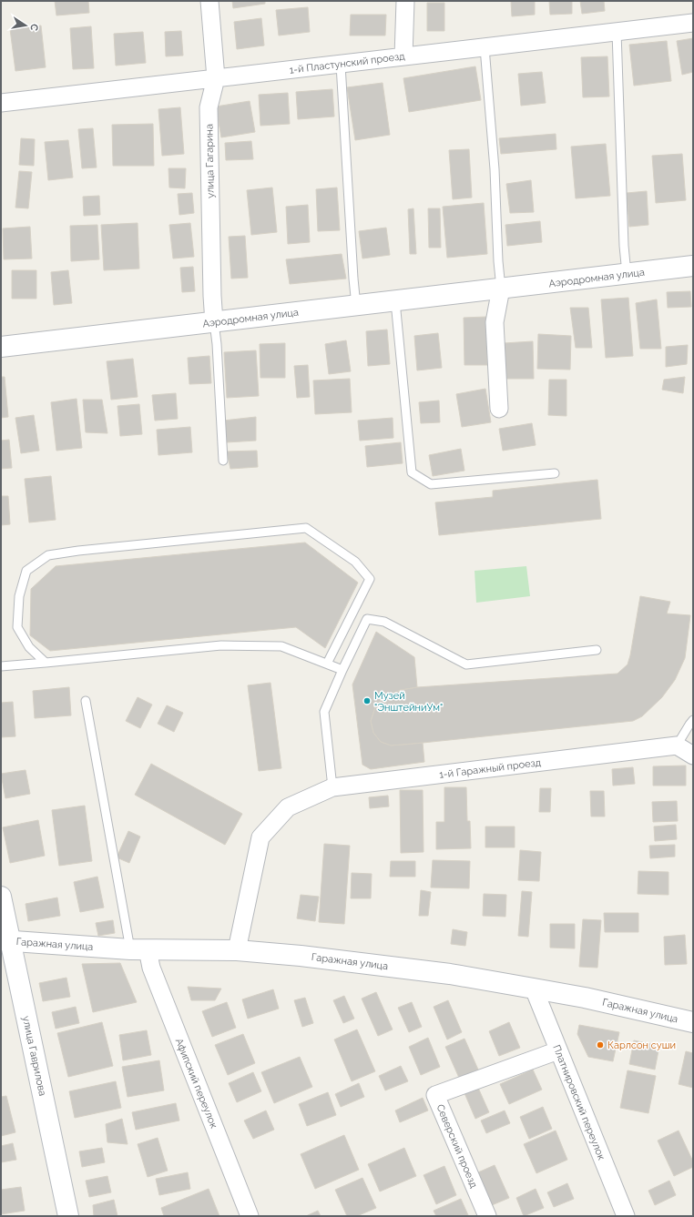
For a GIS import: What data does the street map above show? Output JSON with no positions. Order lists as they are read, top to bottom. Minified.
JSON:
{"streets":{"street":["1-й Пластунский проезд","улица Гагарина","Аэродромная улица","1-й Гаражный проезд","Гаражная улица","улица Гаврилова","Афипский переулок","Платнировский переулок","Северский проезд"]},"crossings":[["1-й Пластунский проезд","улица Гагарина"],["улица Гагарина","Аэродромная улица"],["1-й Гаражный проезд","Гаражная улица"],["Гаражная улица","улица Гаврилова"],["Гаражная улица","Афипский переулок"],["Гаражная улица","Платнировский переулок"],["Платнировский переулок","Северский проезд"]],"places":["Музей \"ЭнштейниУм\"","Карлсон суши"],"north":"right"}
